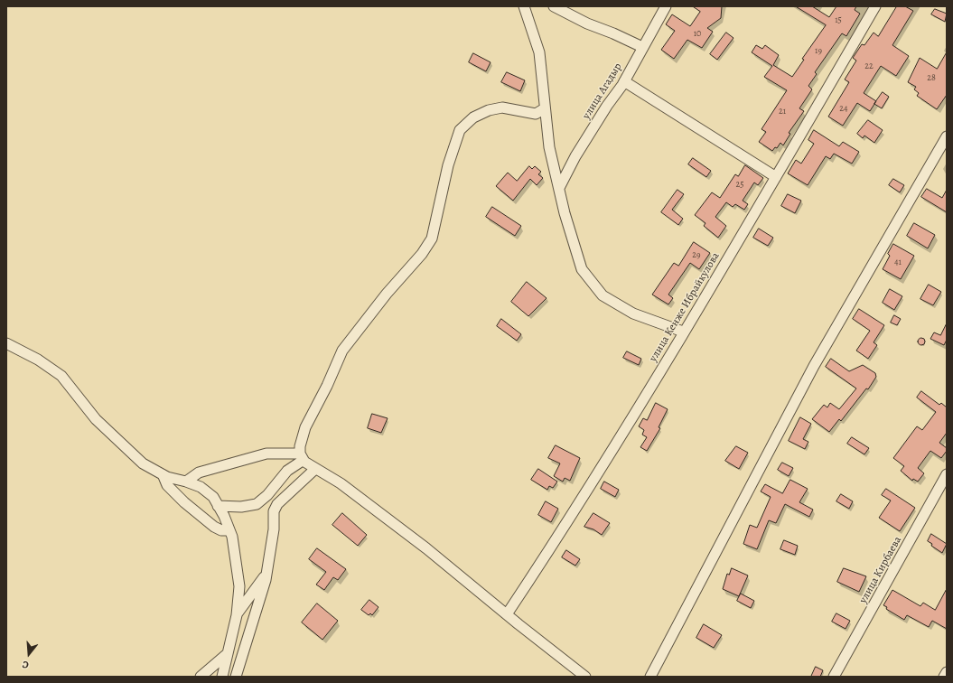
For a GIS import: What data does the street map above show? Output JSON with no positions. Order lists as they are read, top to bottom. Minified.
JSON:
{"streets":{"street":["улица Агадыр","улица Кенже Ибрайкулова","улица Кирбаева"]},"house_numbers":["15","10","19","22","28","24","21","25","29","41"],"north":"bottom"}
